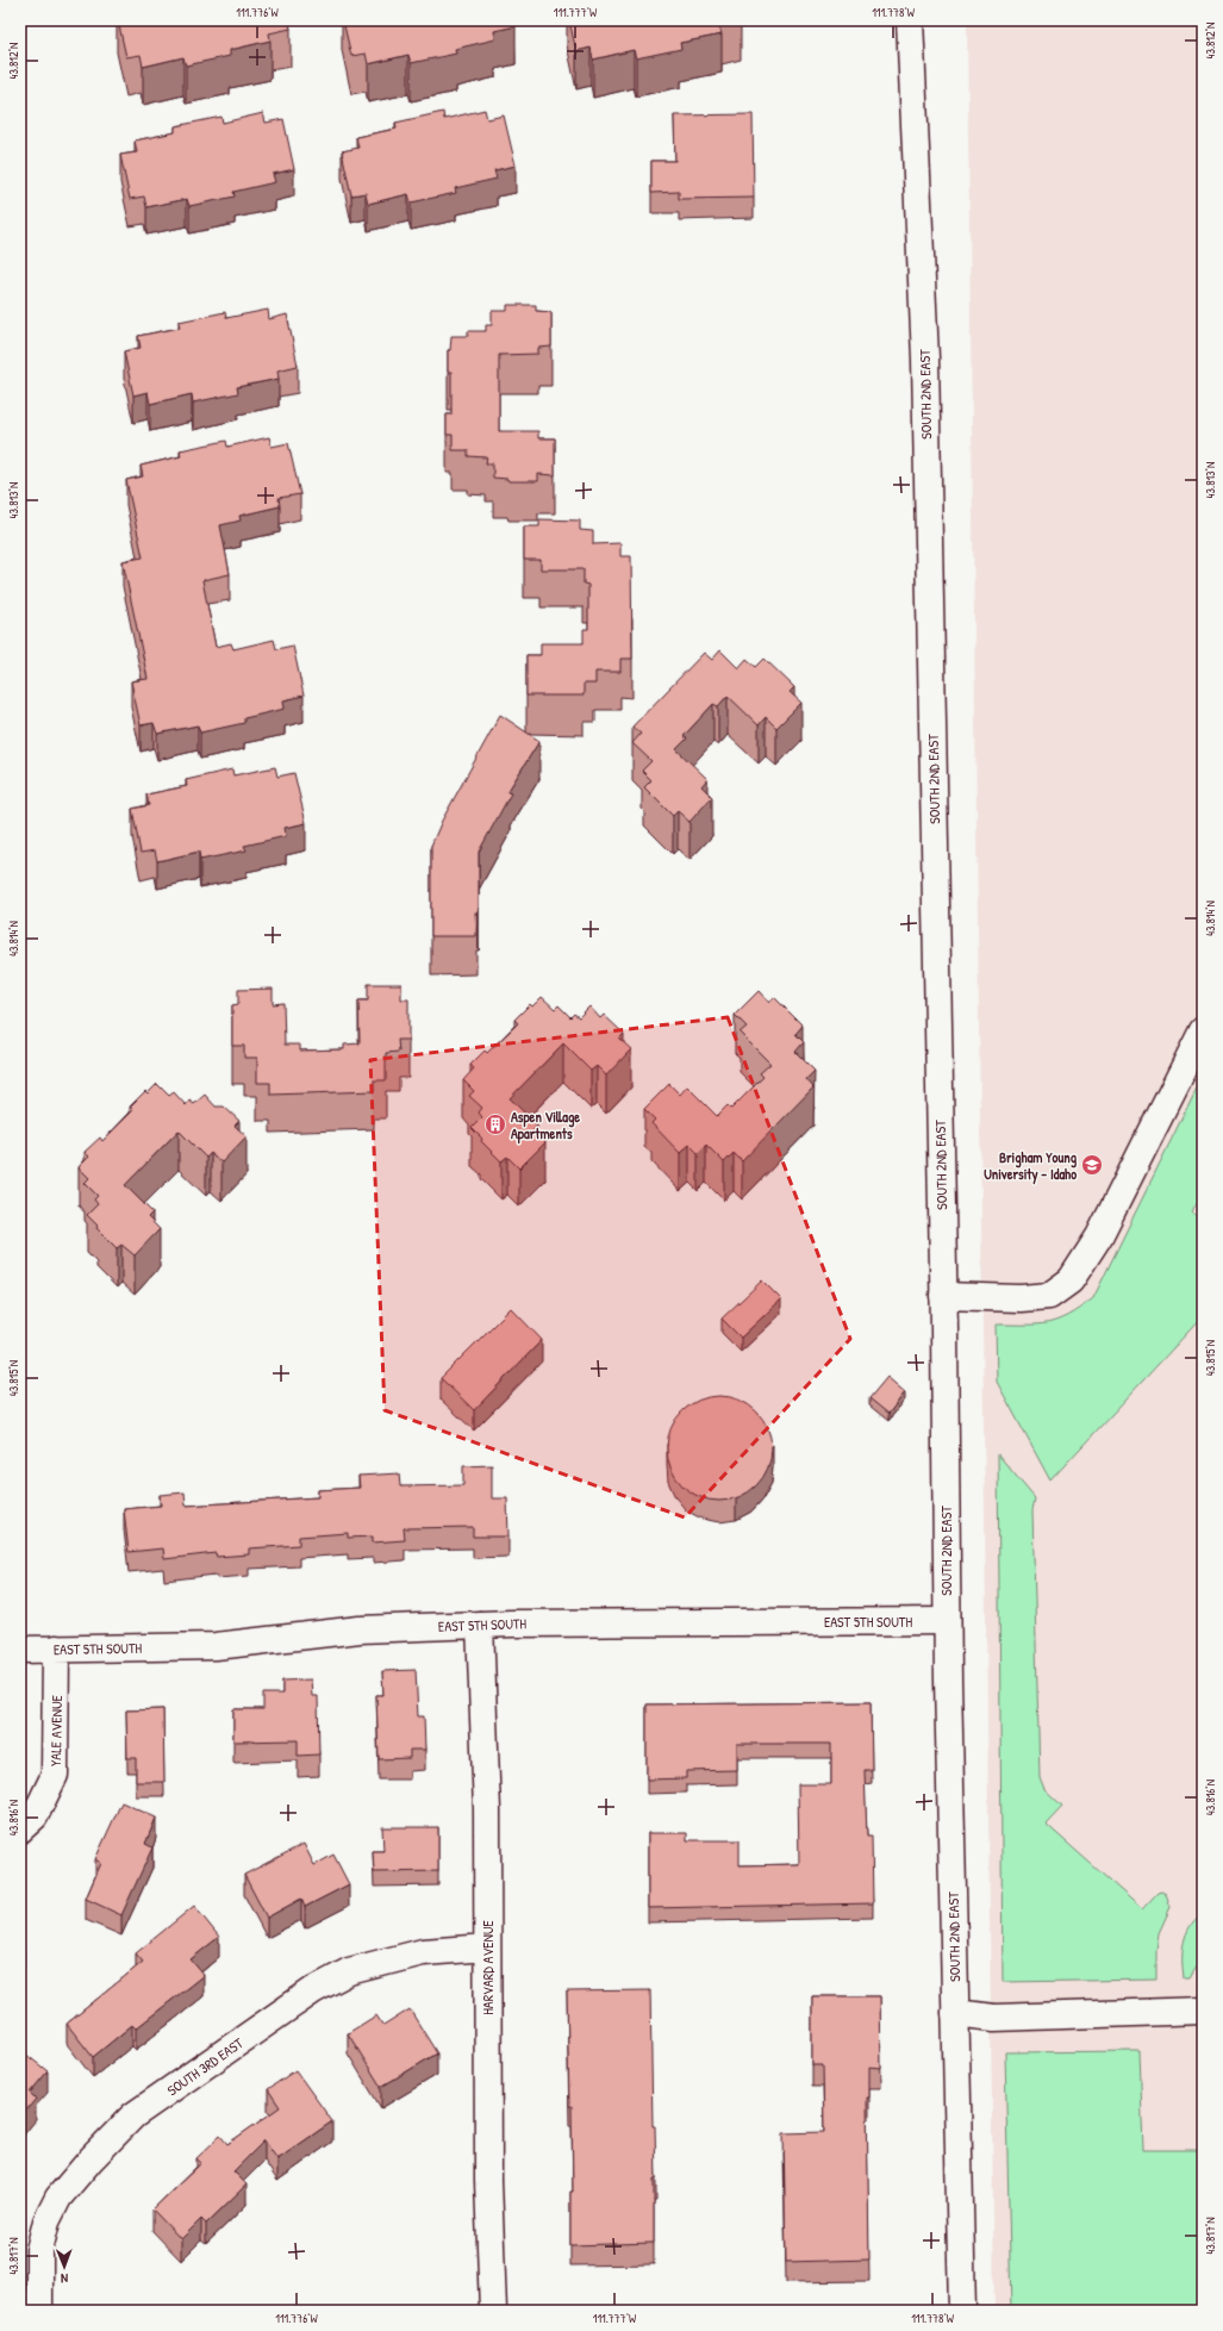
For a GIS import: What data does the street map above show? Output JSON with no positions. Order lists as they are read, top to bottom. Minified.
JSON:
{"streets":{"street":["SOUTH 2ND EAST","EAST 5TH SOUTH","YALE AVENUE","HARVARD AVENUE","SOUTH 3RD EAST"]},"crossings":[["SOUTH 2ND EAST","EAST 5TH SOUTH"],["EAST 5TH SOUTH","YALE AVENUE"],["EAST 5TH SOUTH","HARVARD AVENUE"],["HARVARD AVENUE","SOUTH 3RD EAST"]],"places":{"building":["Aspen Village Apartments"],"school or university":["Brigham Young University - Idaho"]},"north":"bottom","coordinates":["111.776°W","111.777°W","111.778°W","43.812°N","43.813°N","43.814°N","43.815°N","43.816°N","43.817°N"]}
